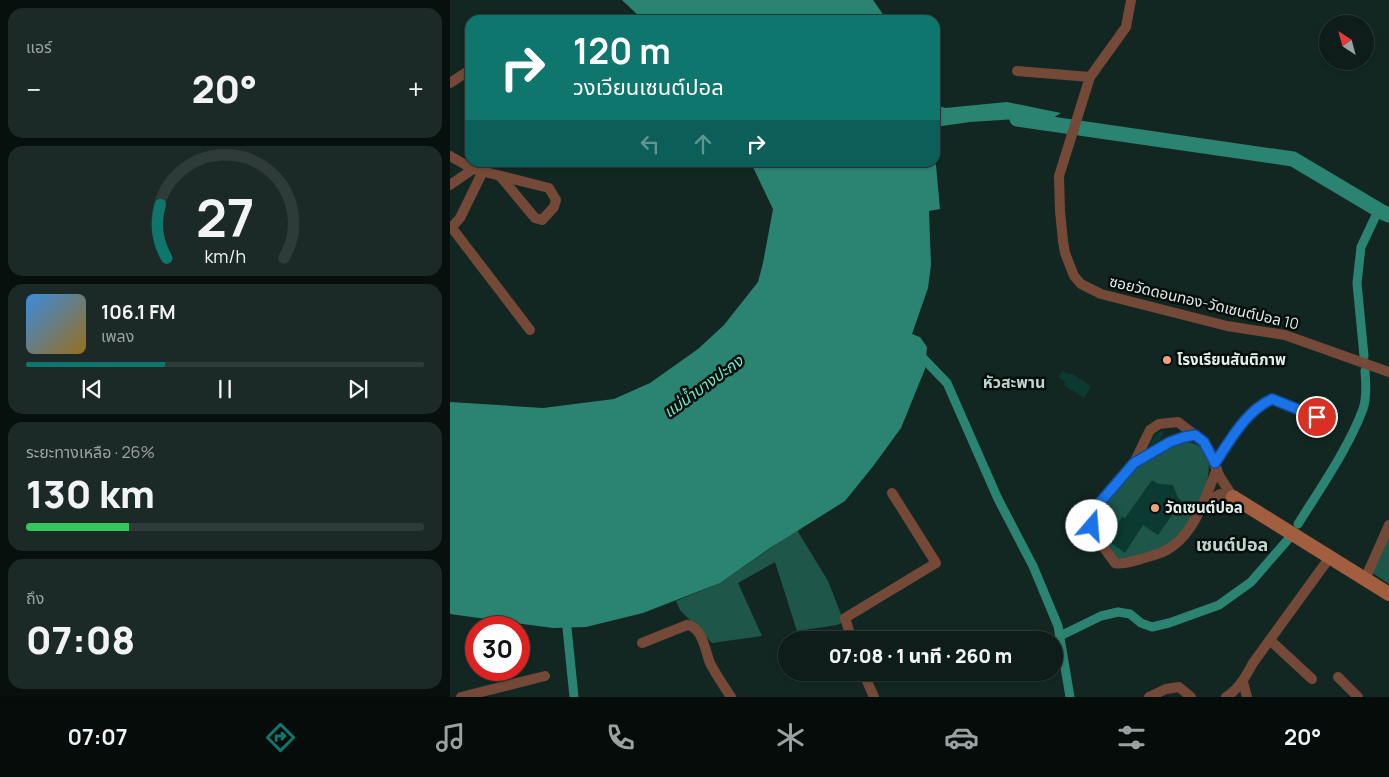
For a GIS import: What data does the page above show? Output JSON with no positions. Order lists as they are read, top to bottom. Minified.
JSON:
{"streets":{"street":["ซอยวัดดอนทอง-วัดเซนต์ปอล 10"]},"districts":["หัวสะพาน","เซนต์ปอล"],"water":["แม่น้ำบางปะกง"],"places":["โรงเรียนสันติภาพ","วัดเซนต์ปอล"],"north":"top left","page":{"tile":["แอร์",["ระยะทางเหลือ · 26%","130 km"],["ถึง","07:08"]],"turn":["120 m","วงเวียนเซนต์ปอล"],"heat":["−","20°","+"],"song":["106.1 FM","เพลง"],"limit":"30","trip":"07:08 · 1 นาที · 260 m","tabs":["07:07","20°"],"gauge":["27","km/h"]}}
